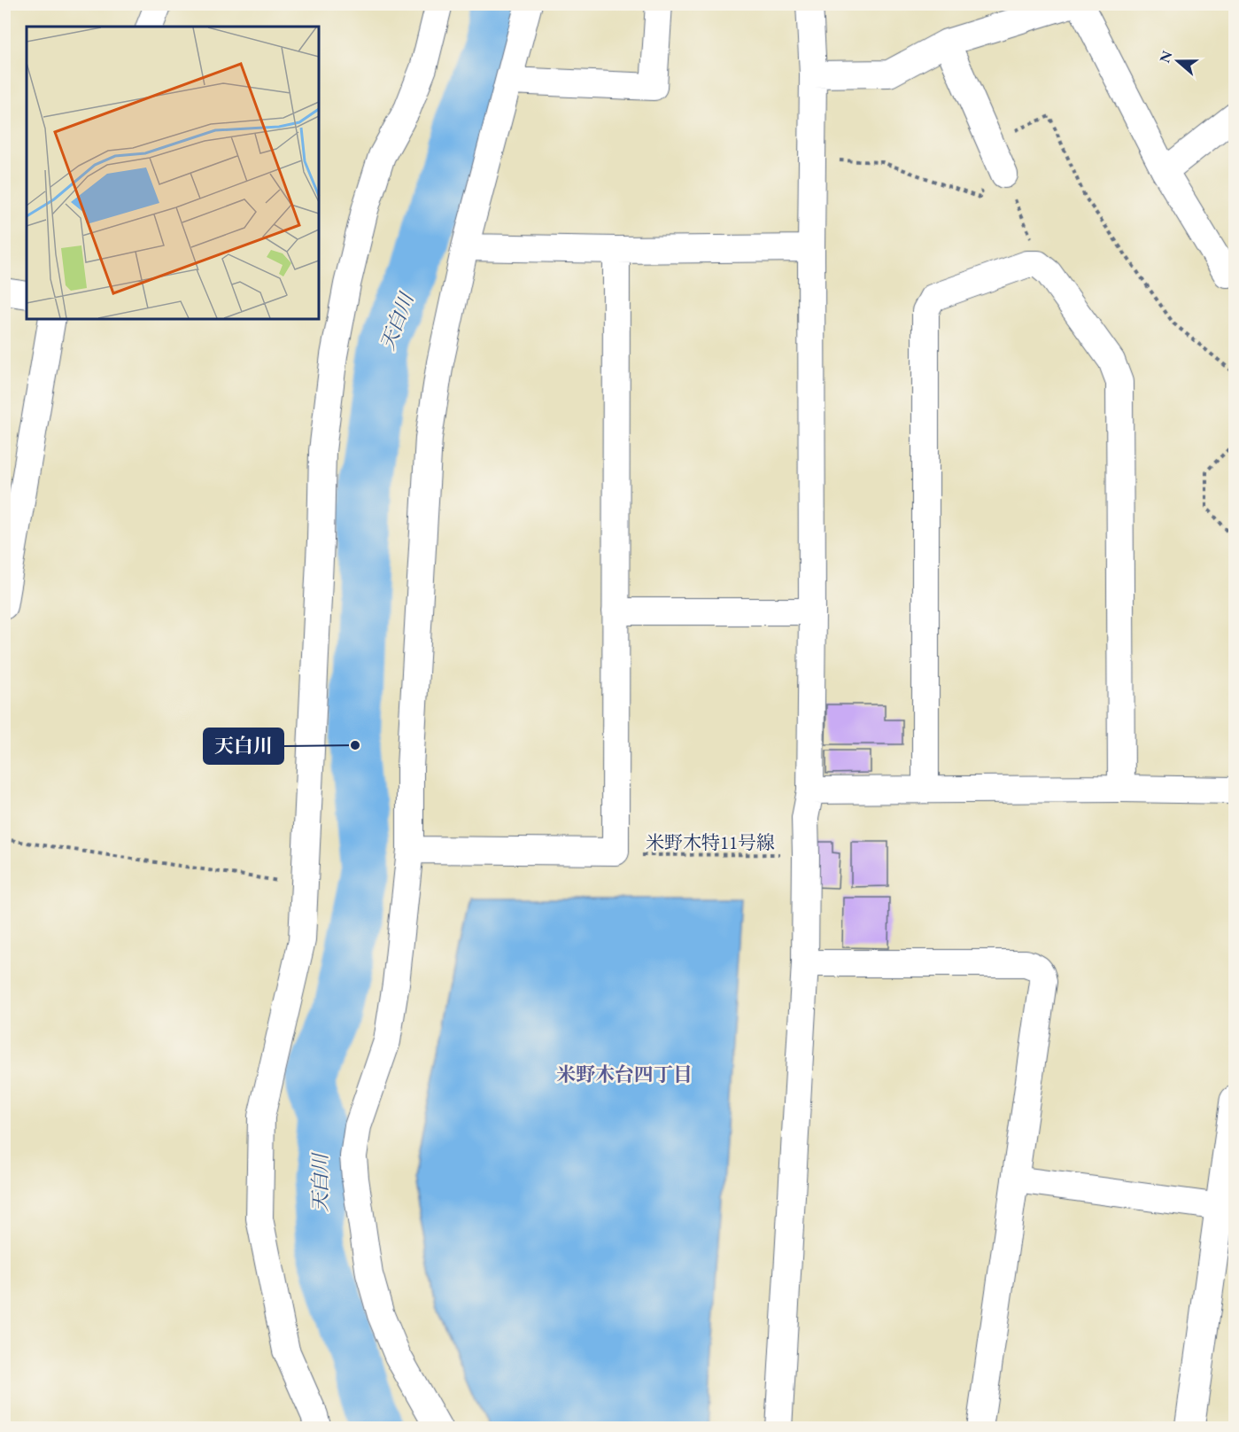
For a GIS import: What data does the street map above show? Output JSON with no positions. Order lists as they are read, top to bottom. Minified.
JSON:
{"streets":{"path":["米野木特11号線"]},"districts":["米野木台四丁目"],"water":["天白川"],"places":["天白川"],"north":"left"}
